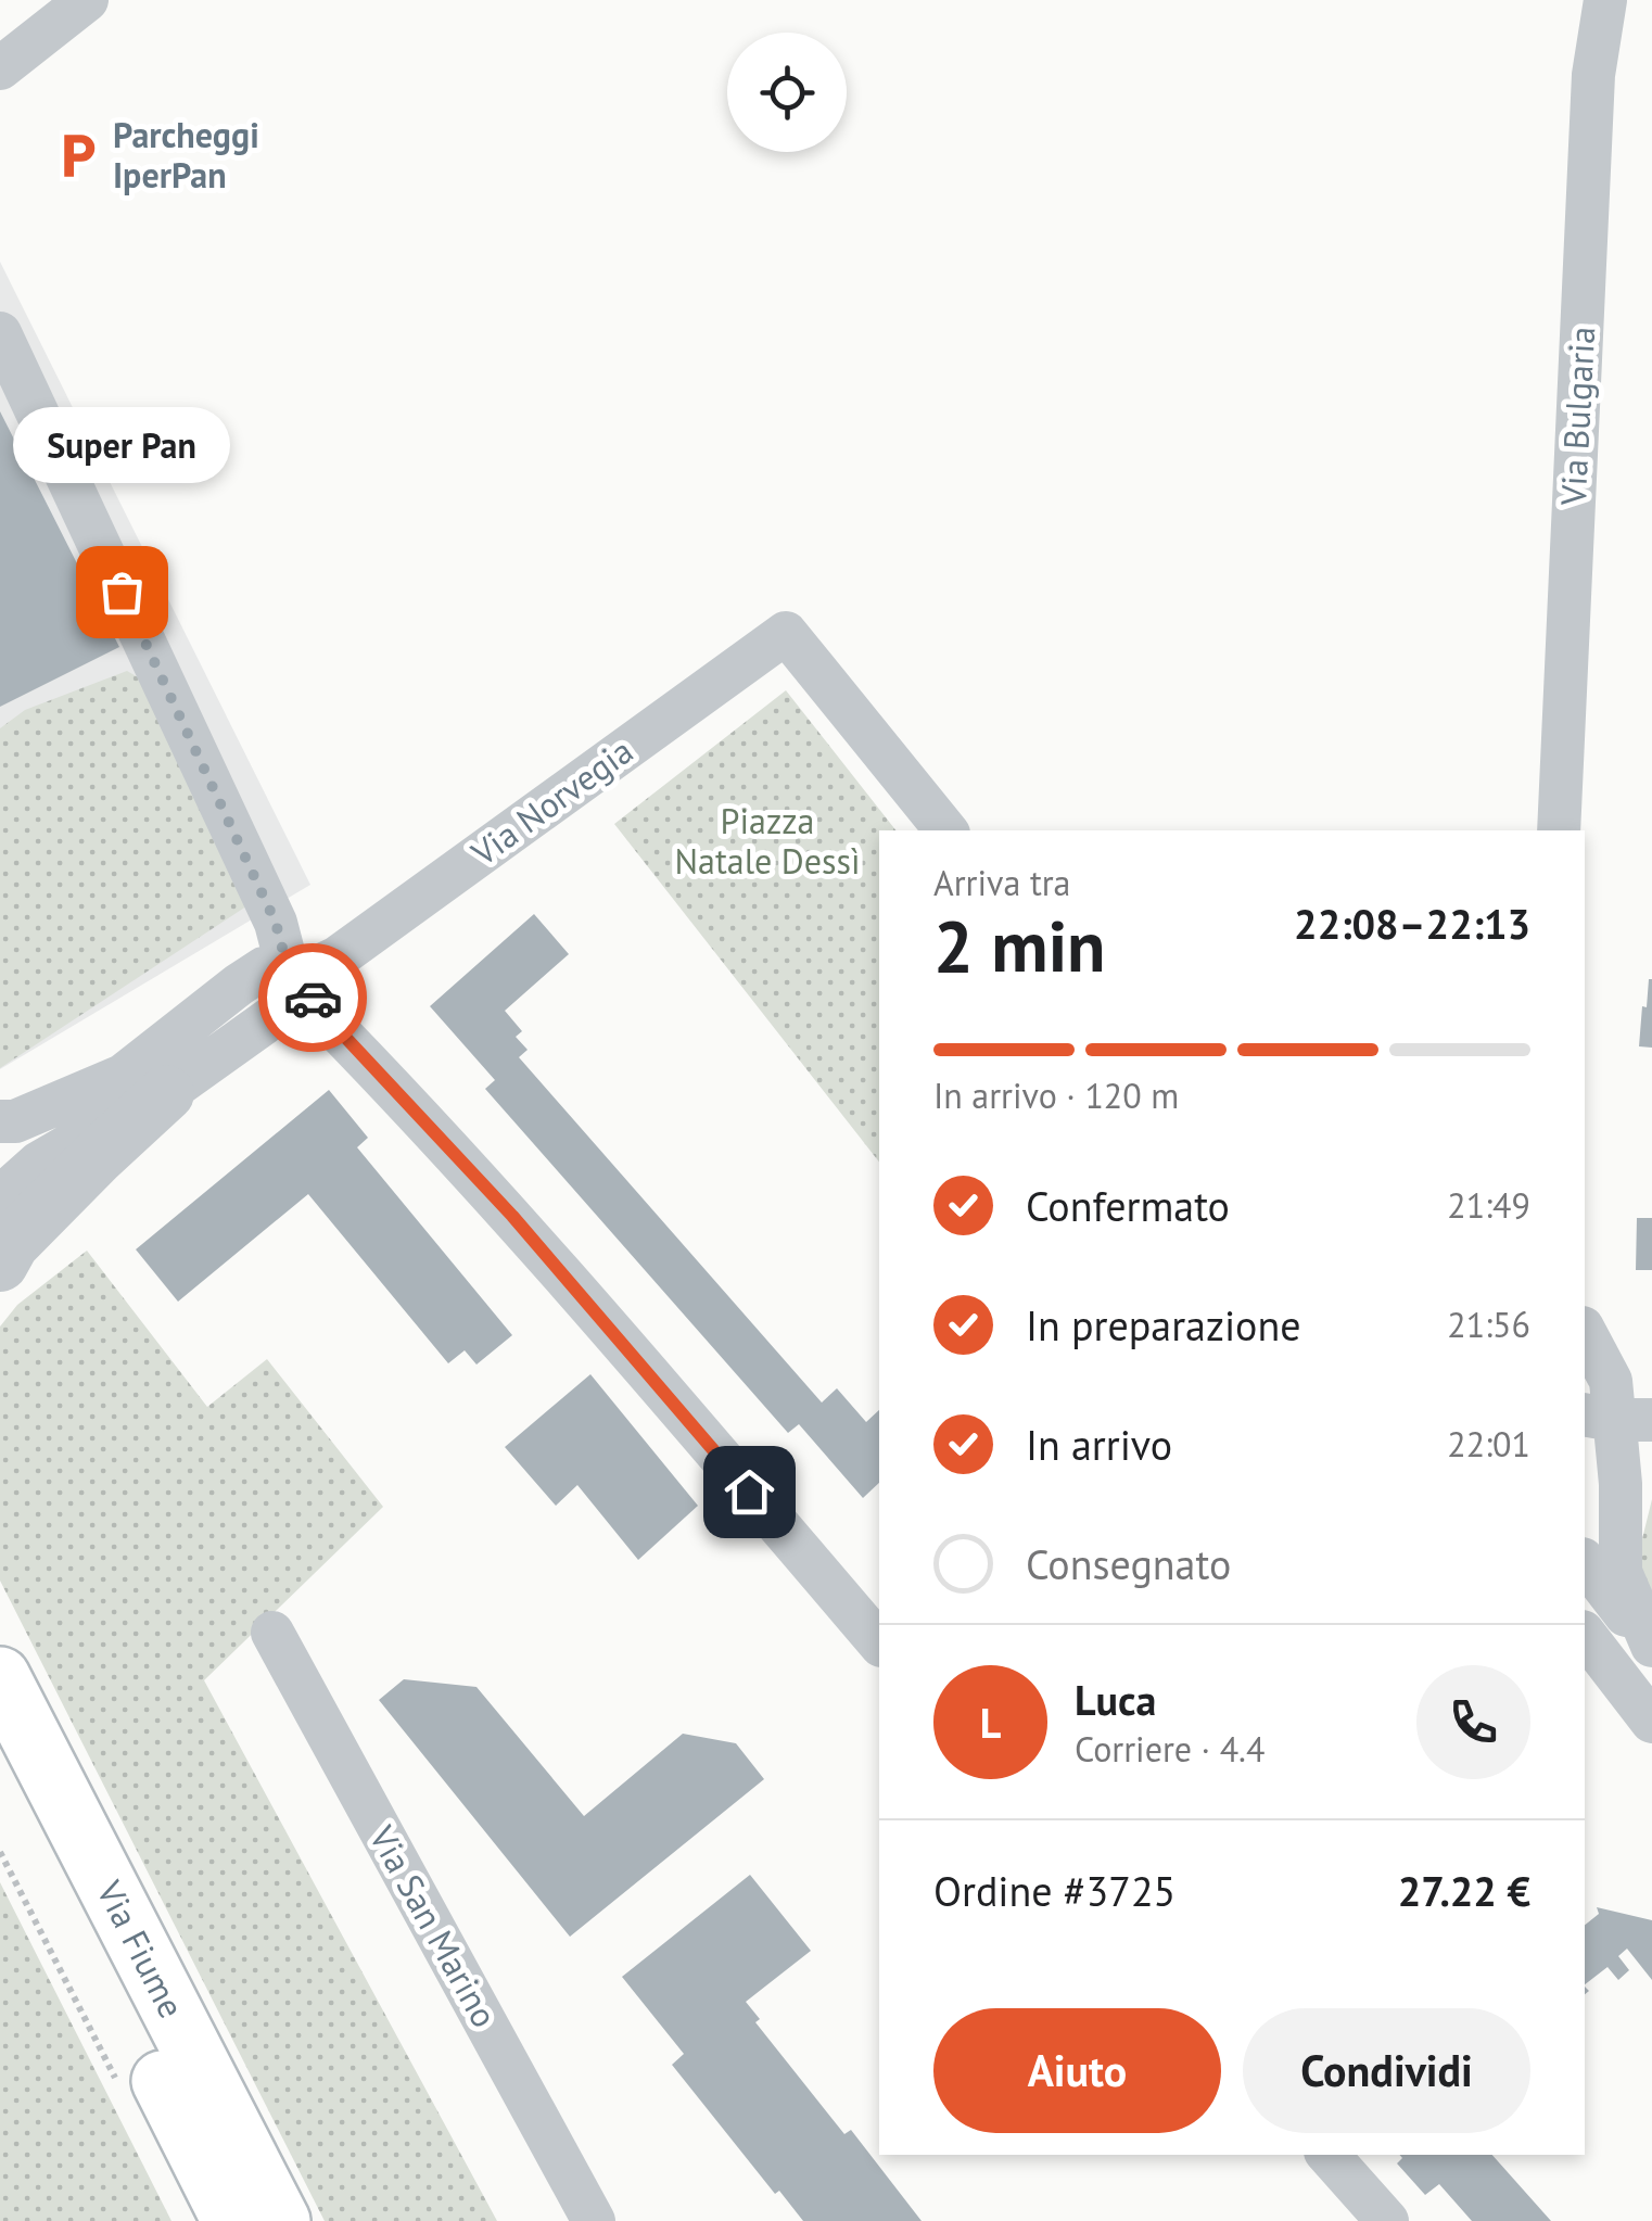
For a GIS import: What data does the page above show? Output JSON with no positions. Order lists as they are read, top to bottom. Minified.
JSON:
{"streets":{"main road":["Via Fiume"],"street":["Via Bulgaria","Via Norvegia","Via San Marino"]},"parks":["Piazza Natale Dessì"],"places":{"parking":["Parcheggi IperPan"],"other":["Super Pan"]},"page":{"bubble":"Super Pan","heading":["2 min","Arriva tra","22:08–22:13"],"panel":["Luca","Corriere · 4.4","Ordine #3725","27.22 €"],"bar":"In arrivo · 120 m","list":[["Confermato","21:49"],["In preparazione","21:56"],["In arrivo","22:01"],"Consegnato"],"round":"L","buttons":["Aiuto","Condividi"]}}
